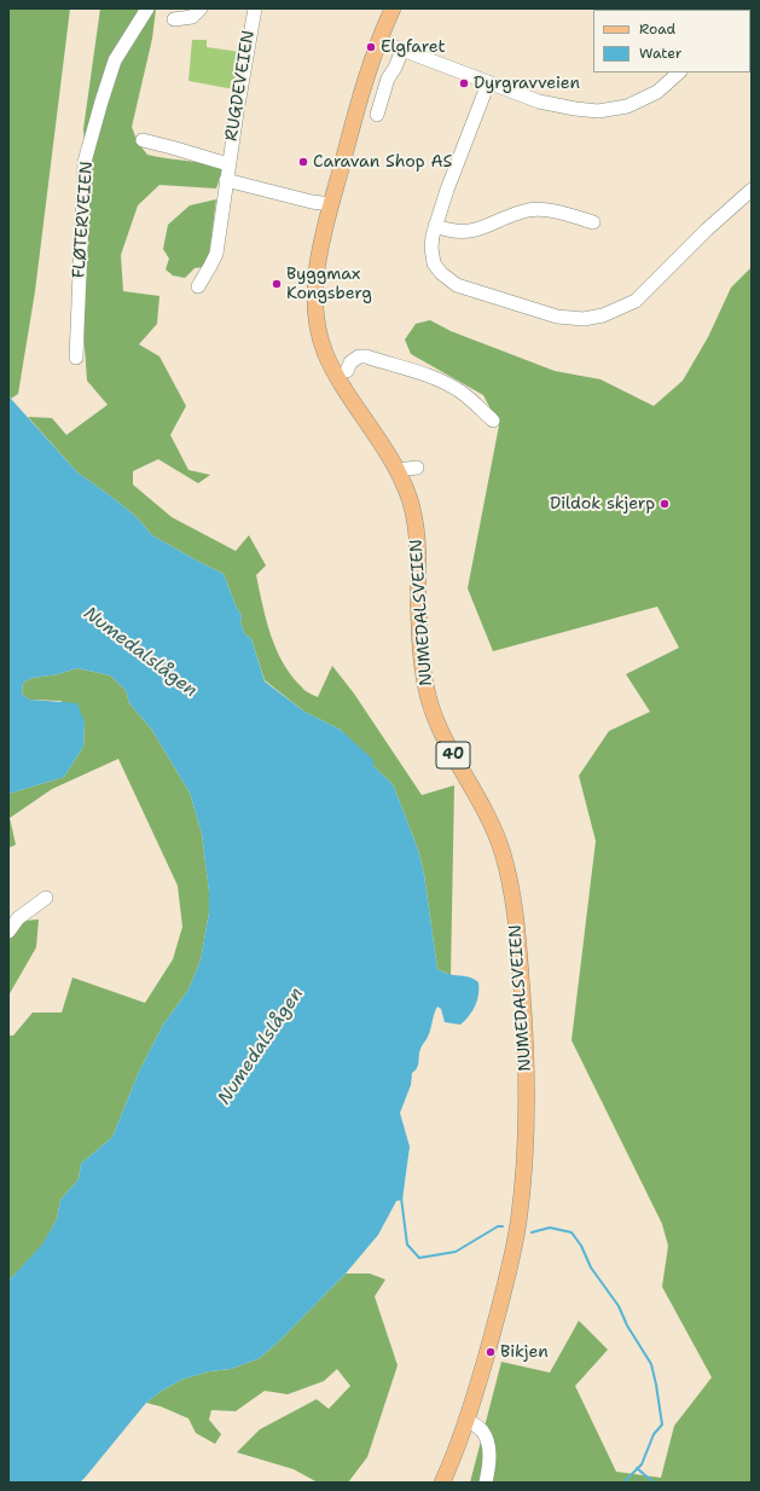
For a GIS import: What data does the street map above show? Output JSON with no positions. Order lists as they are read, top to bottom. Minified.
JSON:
{"streets":{"main road":["NUMEDALSVEIEN","40"],"street":["RUGDEVEIEN","FLØTERVEIEN"]},"water":["Numedalslågen"],"places":["Elgfaret","Dyrgravveien","Caravan Shop AS","Byggmax Kongsberg","Dildok skjerp","Bikjen"],"legend":["Road","Water"]}
